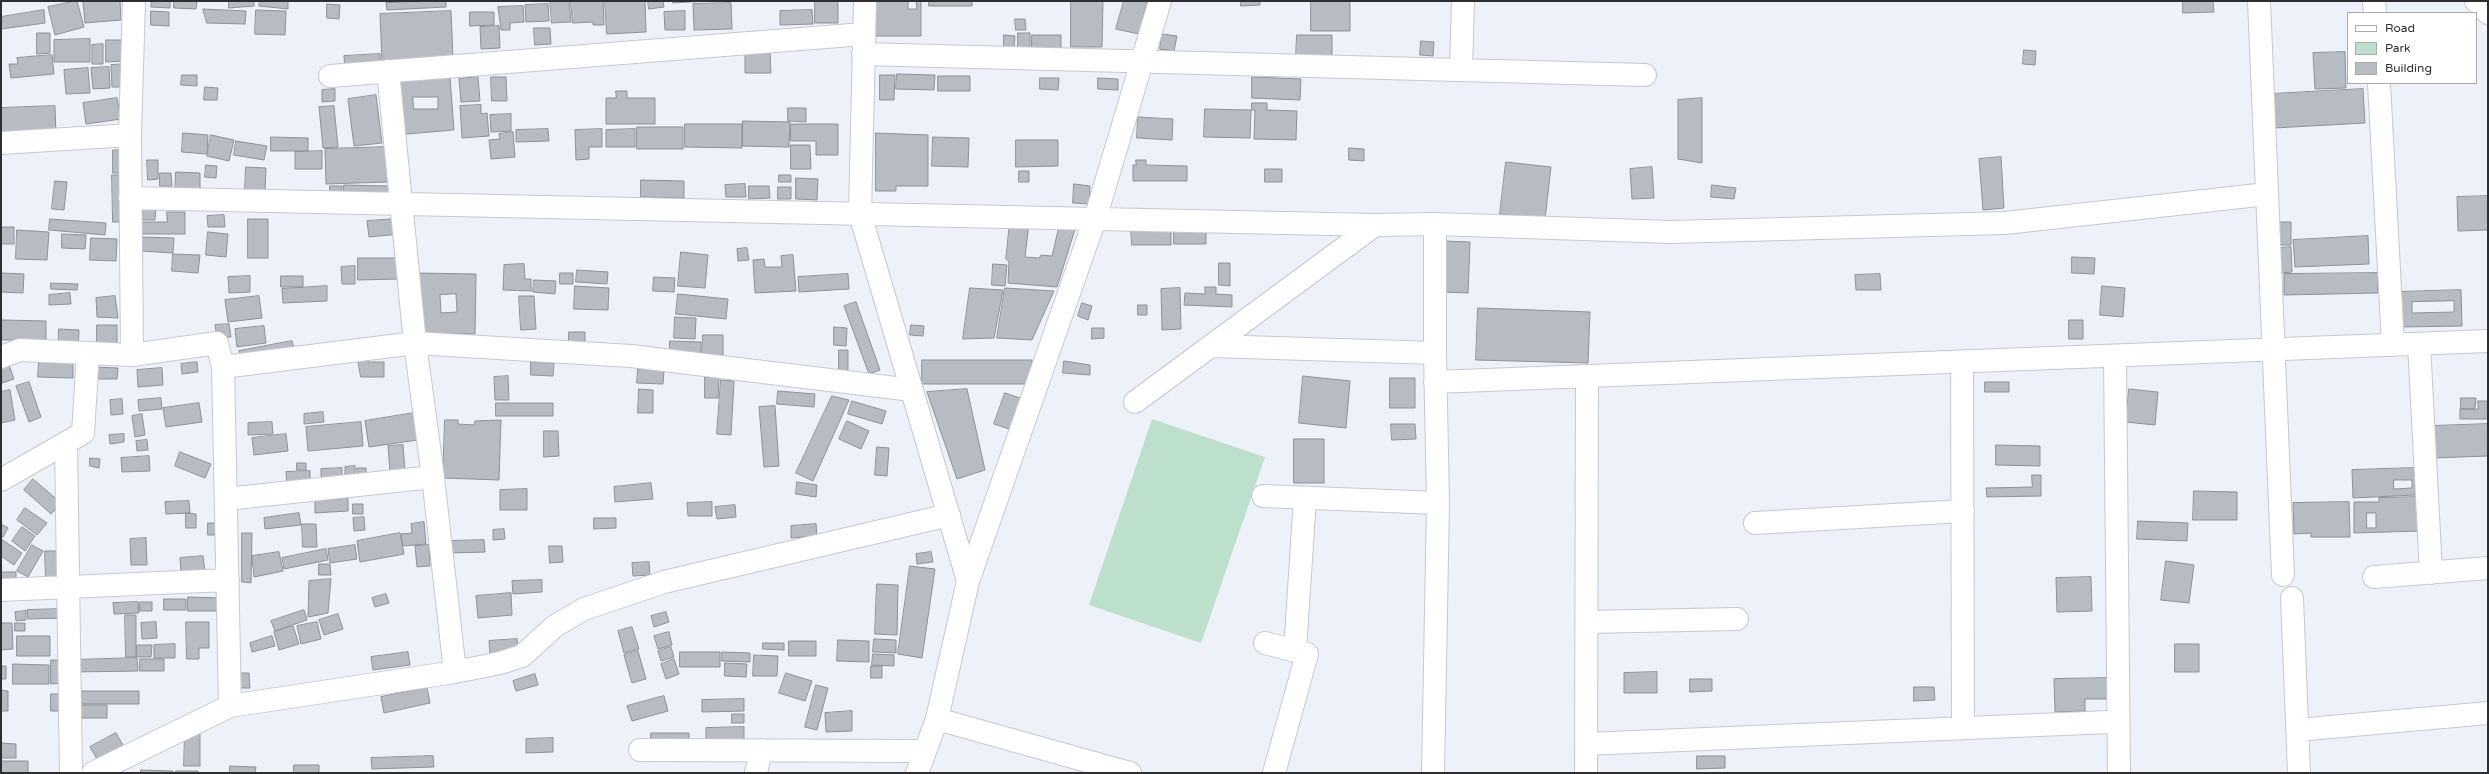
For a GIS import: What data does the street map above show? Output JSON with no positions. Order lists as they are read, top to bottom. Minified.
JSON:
{"legend":["Road","Park","Building"]}
